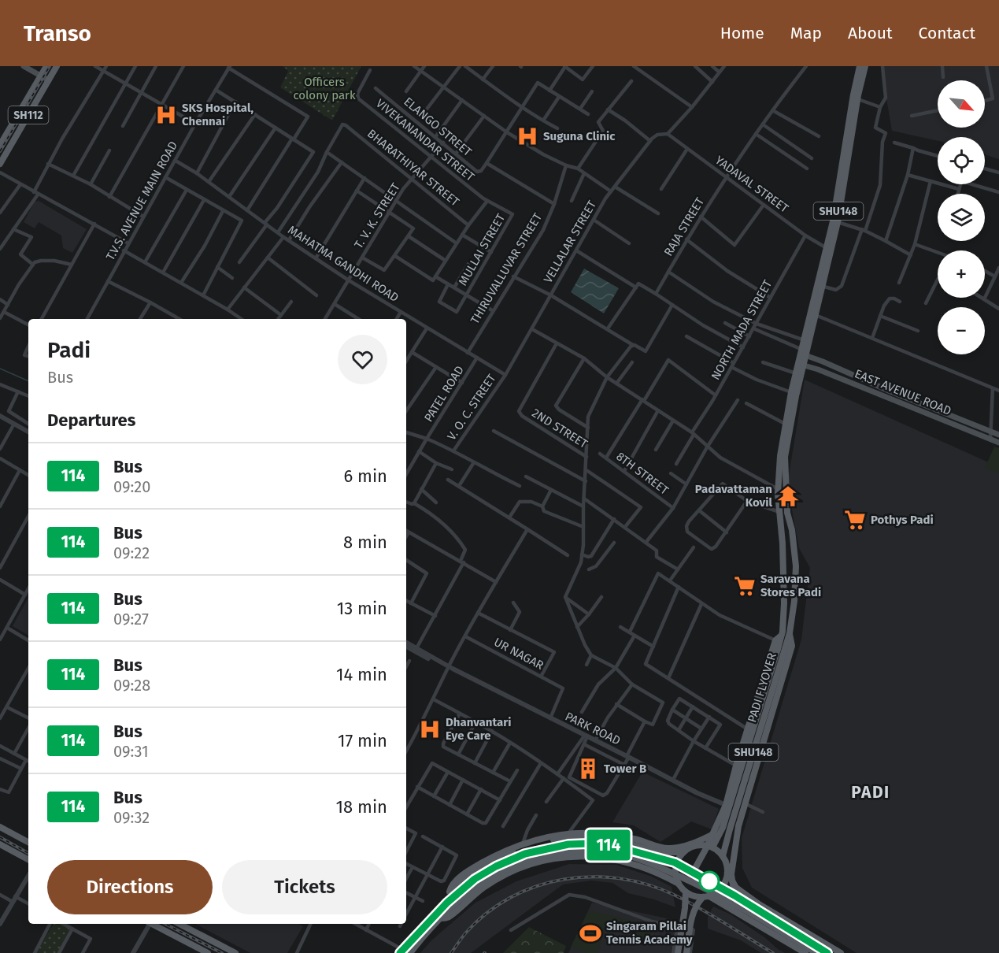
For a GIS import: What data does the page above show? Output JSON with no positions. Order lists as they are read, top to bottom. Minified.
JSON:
{"streets":{"main road":["SH112","SHU148","EAST AVENUE ROAD","PADI FLYOVER"],"street":["ELANGO STREET","VIVEKANANDAR STREET","BHARATHIYAR STREET","YADAVAL STREET","T.V.S. AVENUE MAIN ROAD","T. V. K. STREET","RAJA STREET","VELLALAR STREET","MULLAI STREET","MAHATMA GANDHI ROAD","THIRUVALLUVAR STREET","NORTH MADA STREET","PATEL ROAD","V. O. C. STREET","2ND STREET","8TH STREET","UR NAGAR","PARK ROAD"]},"crossings":[["ELANGO STREET","T. V. K. STREET"],["VIVEKANANDAR STREET","T. V. K. STREET"],["VIVEKANANDAR STREET","MULLAI STREET"],["BHARATHIYAR STREET","T. V. K. STREET"],["YADAVAL STREET","SHU148"],["YADAVAL STREET","RAJA STREET"],["YADAVAL STREET","VELLALAR STREET"],["YADAVAL STREET","NORTH MADA STREET"],["T.V.S. AVENUE MAIN ROAD","MAHATMA GANDHI ROAD"],["SHU148","EAST AVENUE ROAD"],["SHU148","PADI FLYOVER"],["T. V. K. STREET","MAHATMA GANDHI ROAD"],["VELLALAR STREET","MAHATMA GANDHI ROAD"],["VELLALAR STREET","V. O. C. STREET"],["MAHATMA GANDHI ROAD","THIRUVALLUVAR STREET"],["MAHATMA GANDHI ROAD","PATEL ROAD"],["MAHATMA GANDHI ROAD","V. O. C. STREET"],["UR NAGAR","PARK ROAD"]],"districts":["PADI"],"parks":["Officers colony park"],"places":{"hospital":["SKS Hospital, Chennai","Suguna Clinic","Dhanvantari Eye Care"],"temple":["Padavattaman Kovil"],"supermarket":["Pothys Padi","Saravana Stores Padi"],"building":["Tower B"],"sports":["Singaram Pillai Tennis Academy"]},"lines":["bus line 114"],"north":"bottom right","page":{"header":"Transo","nav":["Home","Map","About","Contact"],"on_map":"114","map_buttons":["+","−"],"heading":[["Padi","Bus"],"Departures"],"list":[{"mark":"114","name":"Bus","note":"09:20","value":"6 min"},{"mark":"114","name":"Bus","note":"09:22","value":"8 min"},{"mark":"114","name":"Bus","note":"09:27","value":"13 min"},{"mark":"114","name":"Bus","note":"09:28","value":"14 min"},{"mark":"114","name":"Bus","note":"09:31","value":"17 min"},{"mark":"114","name":"Bus","note":"09:32","value":"18 min"}],"buttons":["Directions","Tickets"]}}
